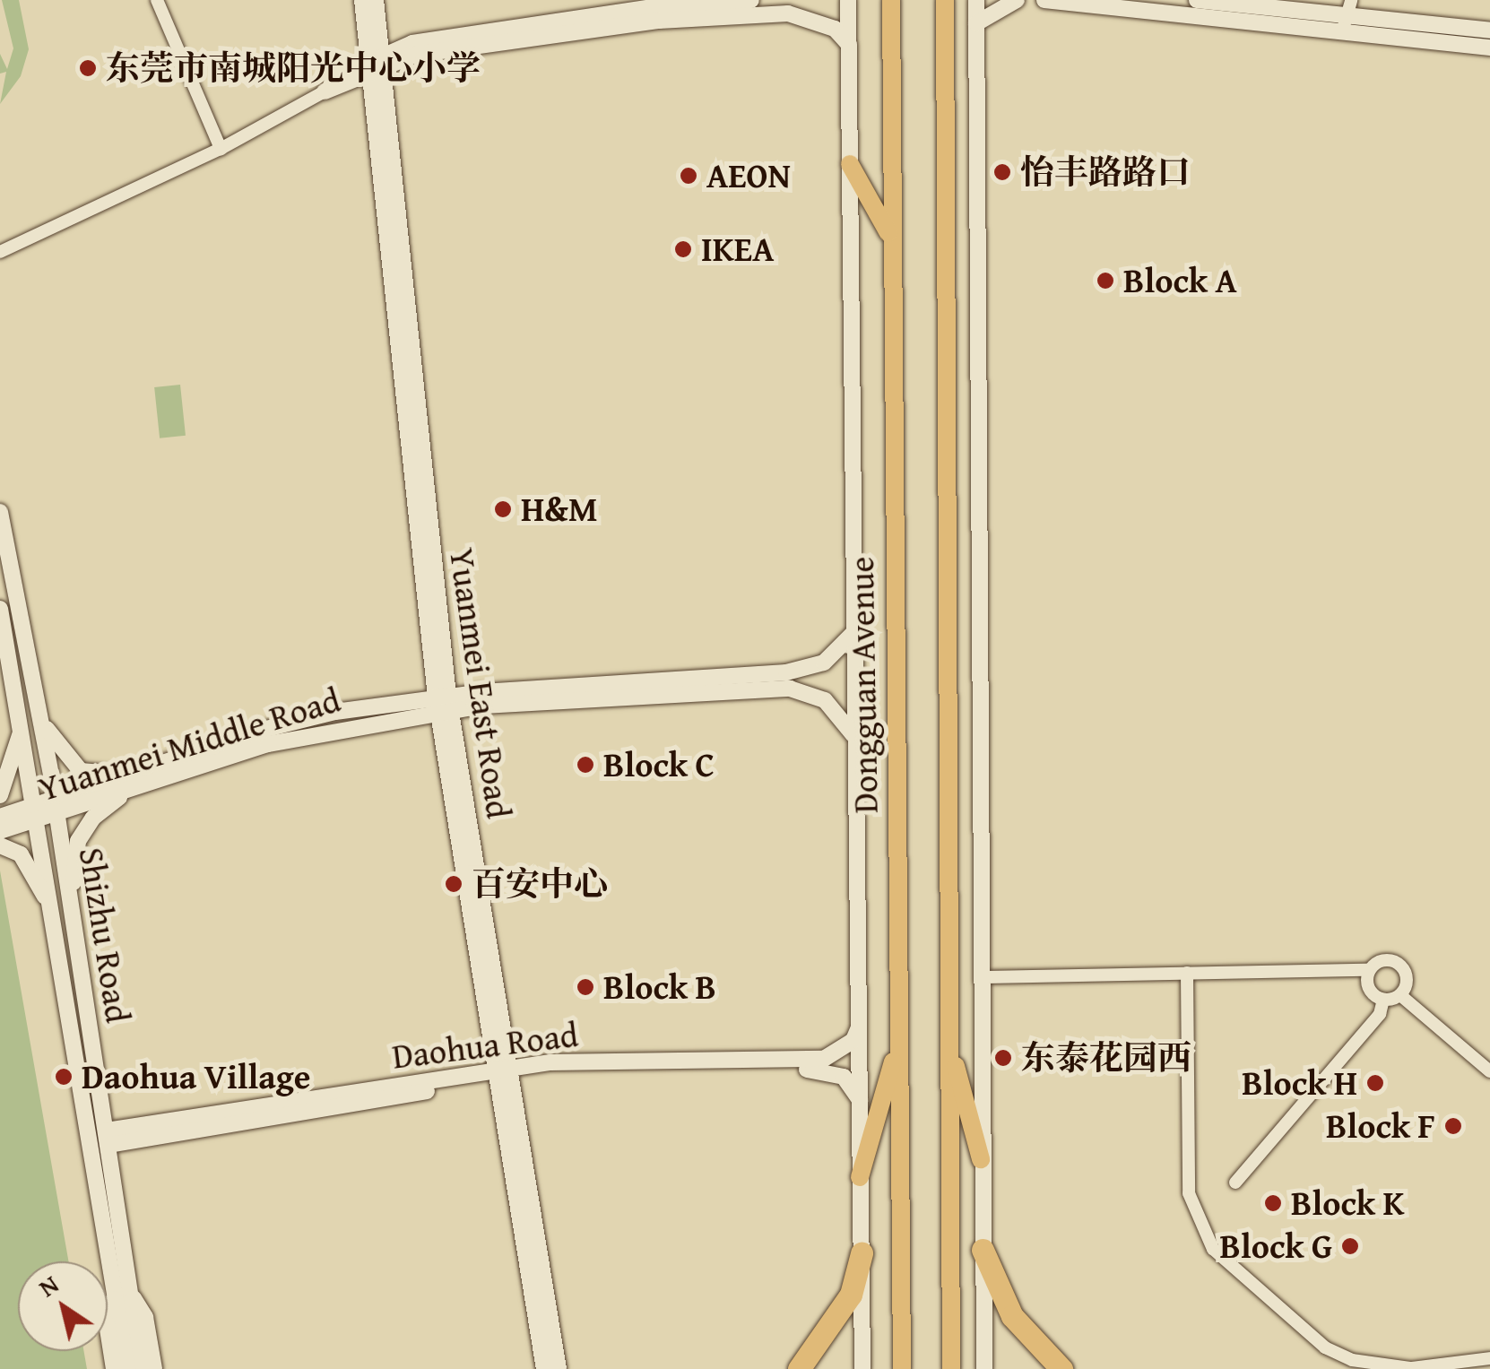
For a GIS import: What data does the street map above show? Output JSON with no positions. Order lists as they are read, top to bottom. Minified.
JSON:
{"streets":{"main road":["Dongguan Avenue"],"street":["Yuanmei East Road","Yuanmei Middle Road","Shizhu Road","Daohua Road"]},"crossings":[["Yuanmei East Road","Yuanmei Middle Road"],["Yuanmei East Road","Daohua Road"],["Yuanmei Middle Road","Shizhu Road"],["Shizhu Road","Daohua Road"]],"places":["东莞市南城阳光中心小学","怡丰路路口","AEON","IKEA","Block A","H&M","Block C","百安中心","Block B","东泰花园西","Daohua Village","Block H","Block F","Block K","Block G"],"north":"top left"}
